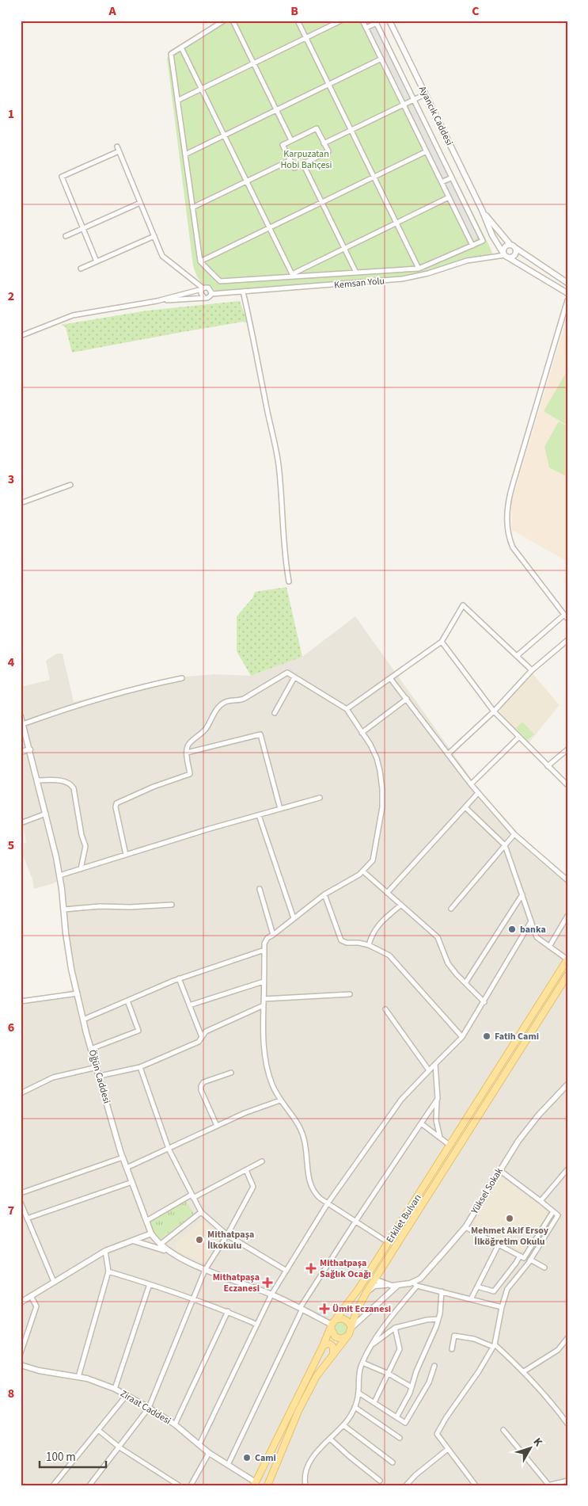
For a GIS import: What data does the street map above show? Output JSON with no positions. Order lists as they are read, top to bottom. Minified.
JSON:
{"streets":{"main road":["Erkilet Bulvarı"],"street":["Ayancık Caddesi","Kemsan Yolu","Öğün Caddesi","Yüksel Sokak","Ziraat Caddesi"]},"crossings":[["Ayancık Caddesi","Kemsan Yolu"],["Öğün Caddesi","Erkilet Bulvarı"],["Yüksel Sokak","Erkilet Bulvarı"],["Erkilet Bulvarı","Ziraat Caddesi"]],"parks":["Karpuzatan Hobi Bahçesi"],"places":{"other":["banka","Fatih Cami","Mehmet Akif Ersoy İlköğretim Okulu","Mithatpaşa İlkokulu","Cami"],"health":["Mithatpaşa Sağlık Ocağı","Mithatpaşa Eczanesi","Ümit Eczanesi"]},"scale_bar":"100 m","north":"top right","grid":{"columns":["A","B","C"],"rows":["1","2","3","4","5","6","7","8"]}}
